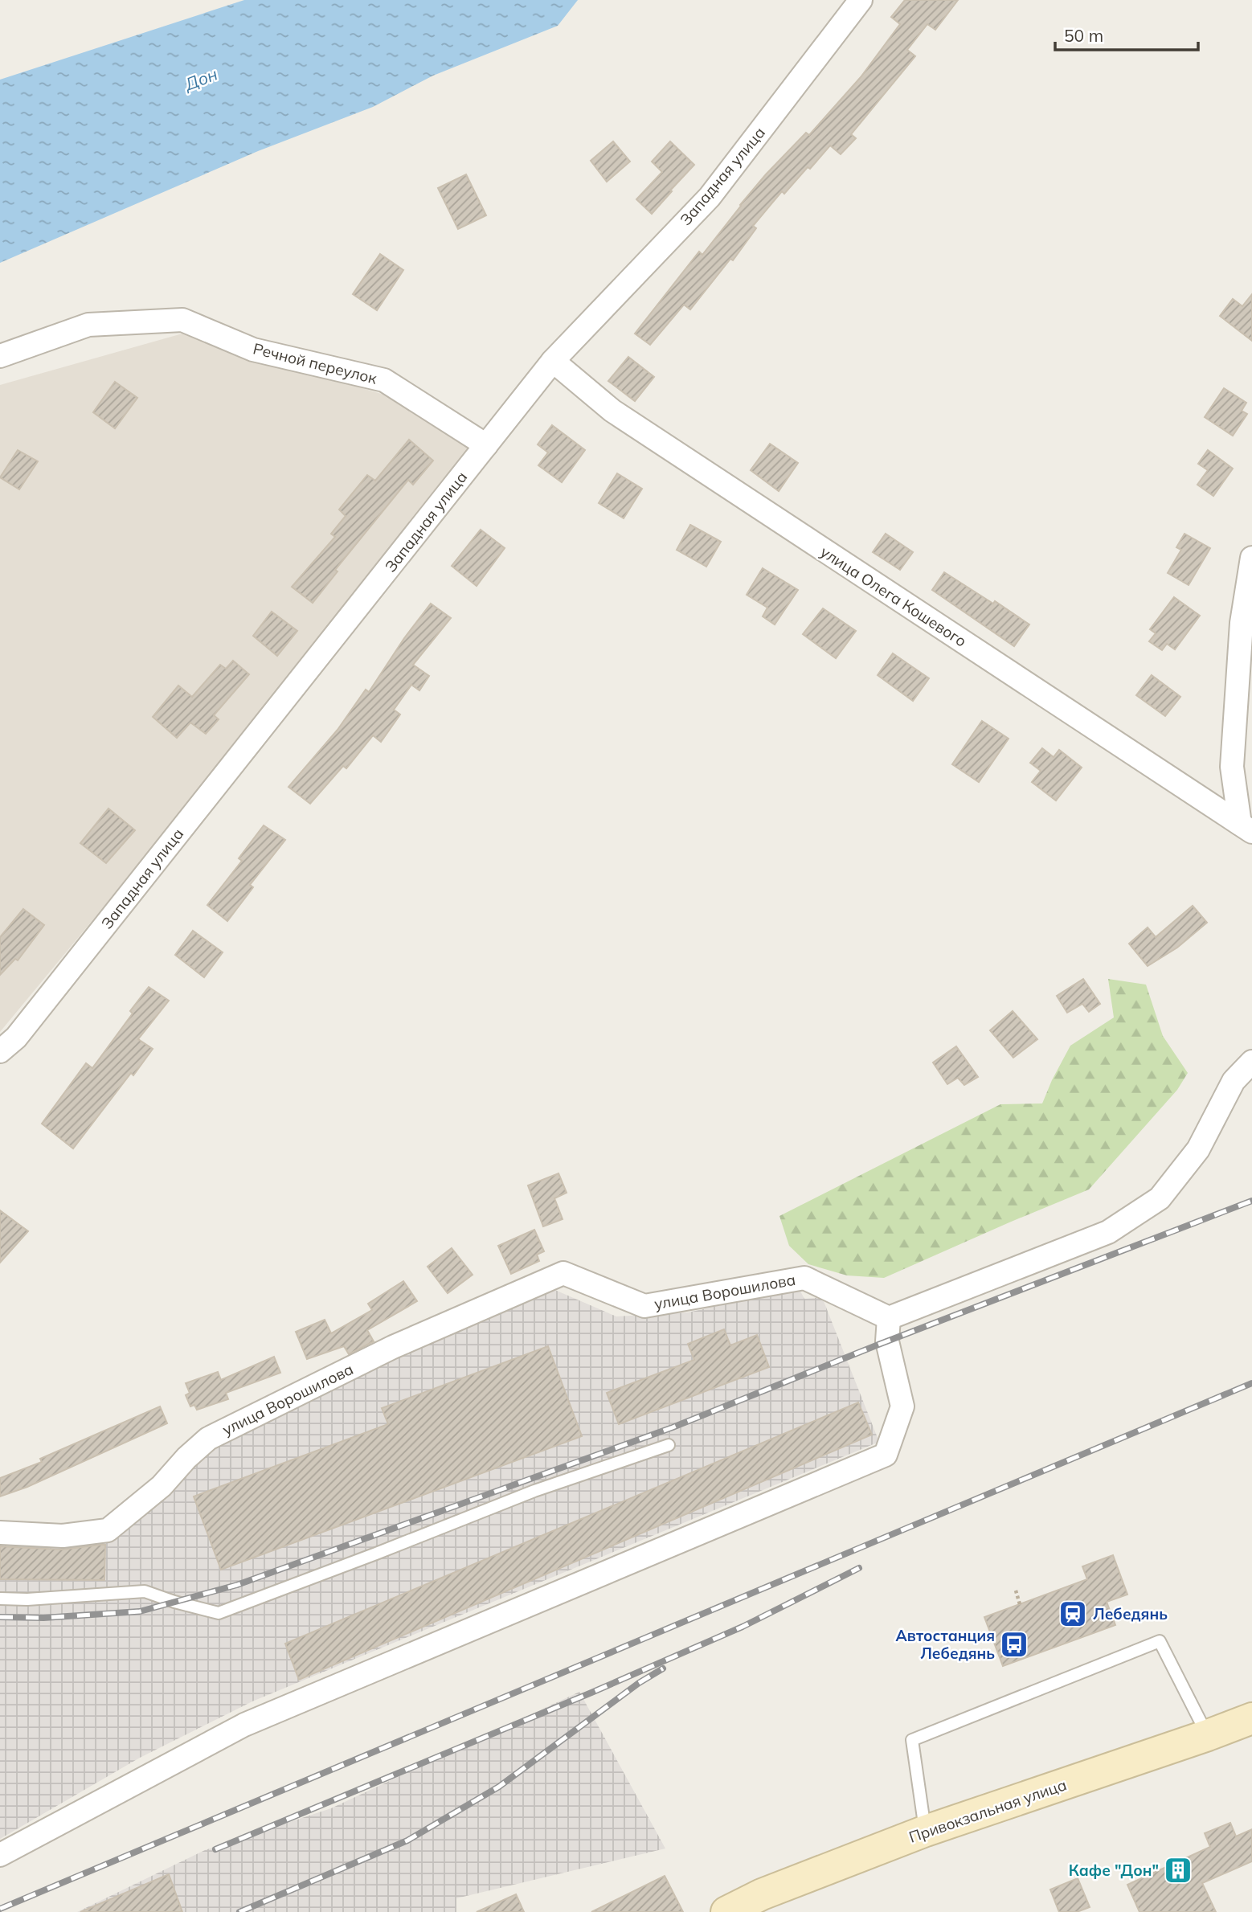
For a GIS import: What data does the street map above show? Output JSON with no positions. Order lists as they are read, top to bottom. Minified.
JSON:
{"streets":{"main road":["Привокзальная улица"],"street":["Западная улица","Речной переулок","улица Олега Кошевого","улица Ворошилова"]},"crossings":[["Западная улица","Речной переулок"],["Западная улица","улица Олега Кошевого"]],"water":["Дон"],"places":{"station":["Лебедянь"],"bus stop":["Автостанция Лебедянь"],"building":["Кафе \"Дон\""]},"scale_bar":"50 m"}
